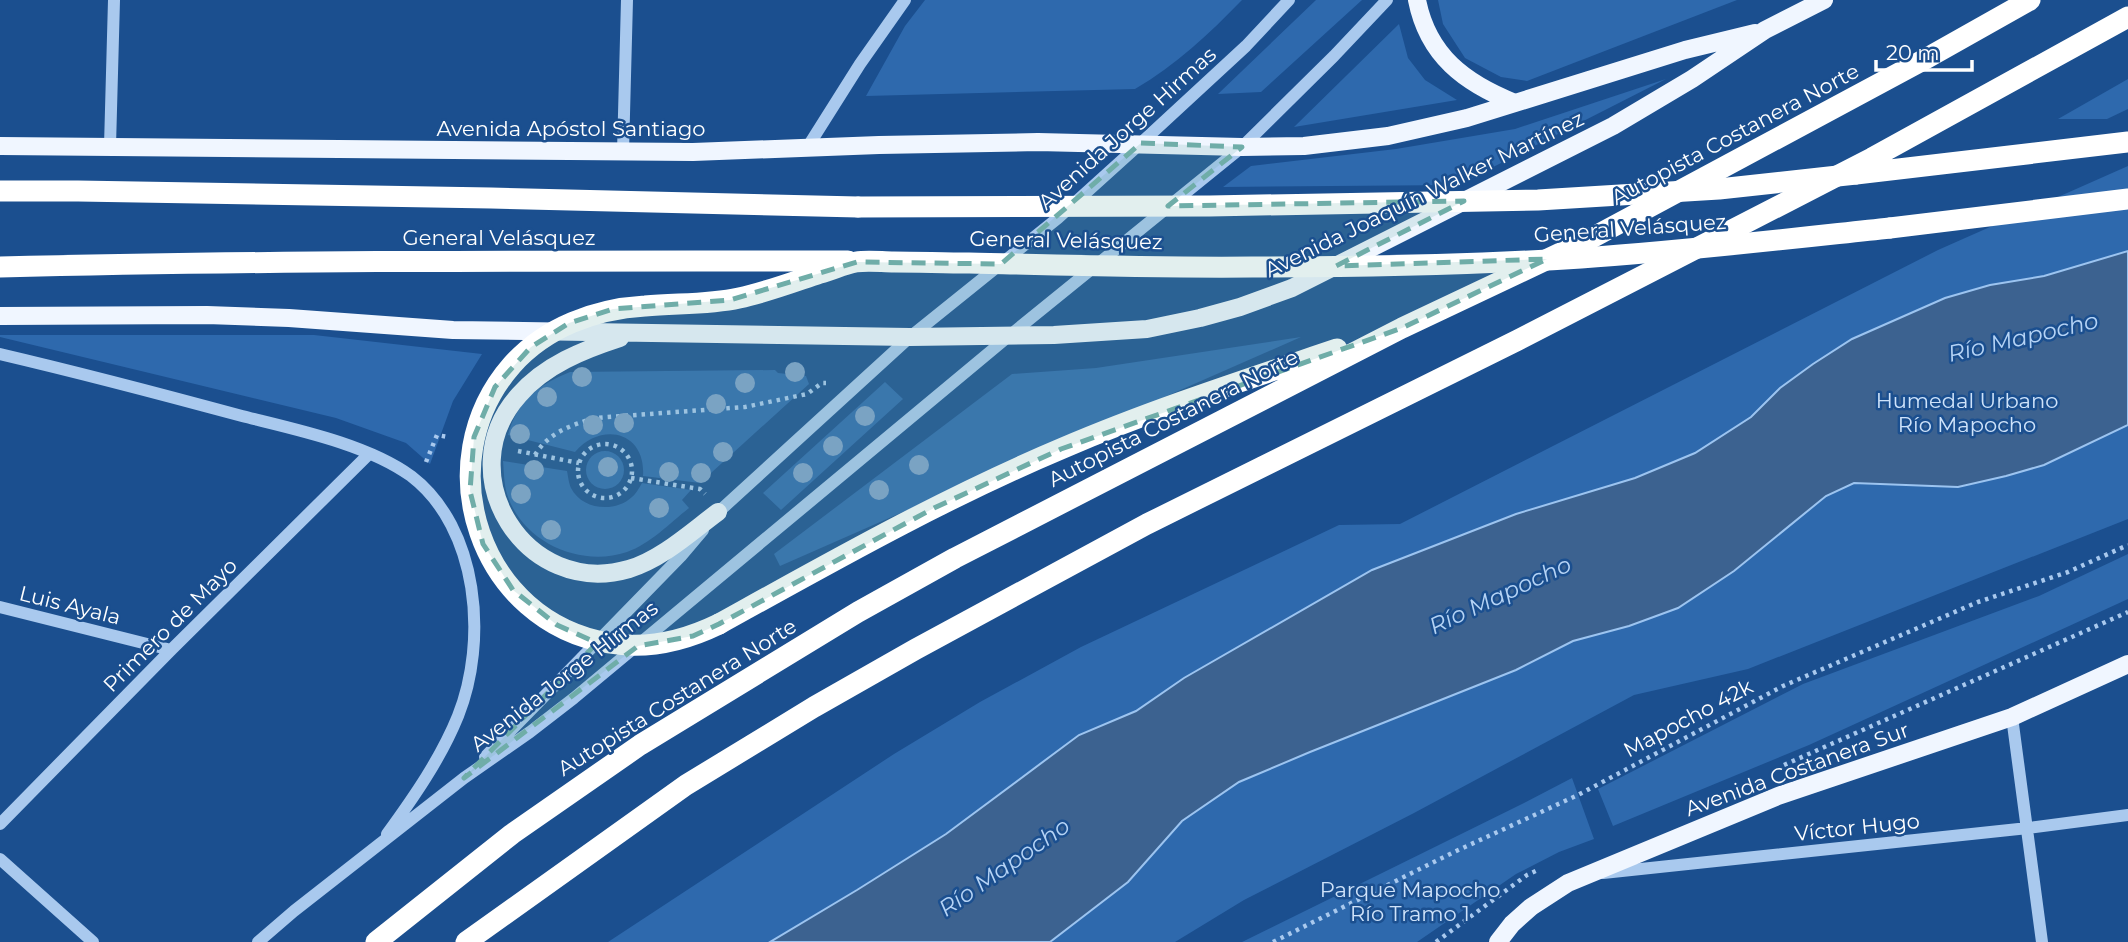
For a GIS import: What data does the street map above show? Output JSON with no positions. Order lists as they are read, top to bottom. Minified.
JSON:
{"streets":{"highway":["Autopista Costanera Norte","General Velásquez"],"main road":["Avenida Apóstol Santiago","Avenida Joaquín Walker Martínez","Avenida Costanera Sur"],"street":["Avenida Jorge Hirmas","Luis Ayala","Primero de Mayo","Víctor Hugo"],"path":["Mapocho 42k"]},"crossings":[["Avenida Apóstol Santiago","Avenida Jorge Hirmas"],["Avenida Apóstol Santiago","Avenida Joaquín Walker Martínez"],["Avenida Jorge Hirmas","Avenida Joaquín Walker Martínez"],["Luis Ayala","Primero de Mayo"],["Avenida Costanera Sur","Víctor Hugo"]],"water":["Río Mapocho"],"parks":["Humedal Urbano Río Mapocho","Parque Mapocho Río Tramo 1"],"scale_bar":"20 m"}
